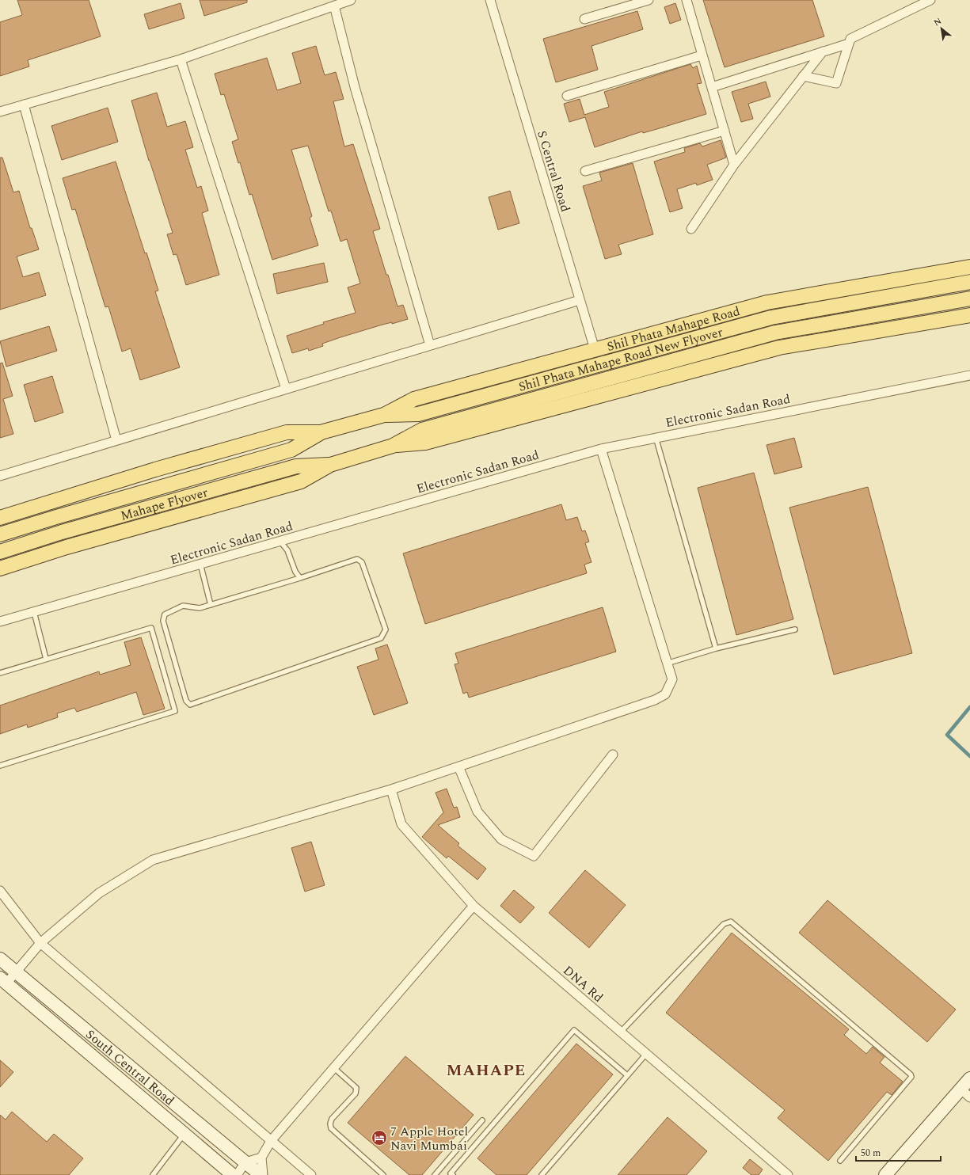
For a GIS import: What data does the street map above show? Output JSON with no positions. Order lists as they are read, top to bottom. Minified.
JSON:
{"streets":{"main road":["Shil Phata Mahape Road","Shil Phata Mahape Road New Flyover","Mahape Flyover","South Central Road"],"street":["S Central Road","Electronic Sadan Road","DNA Rd"]},"crossings":[["S Central Road","Shil Phata Mahape Road"],["Shil Phata Mahape Road","Shil Phata Mahape Road New Flyover"]],"districts":["MAHAPE"],"places":{"hotel":["7 Apple Hotel Navi Mumbai"]},"scale_bar":"50 m","north":"top left"}
